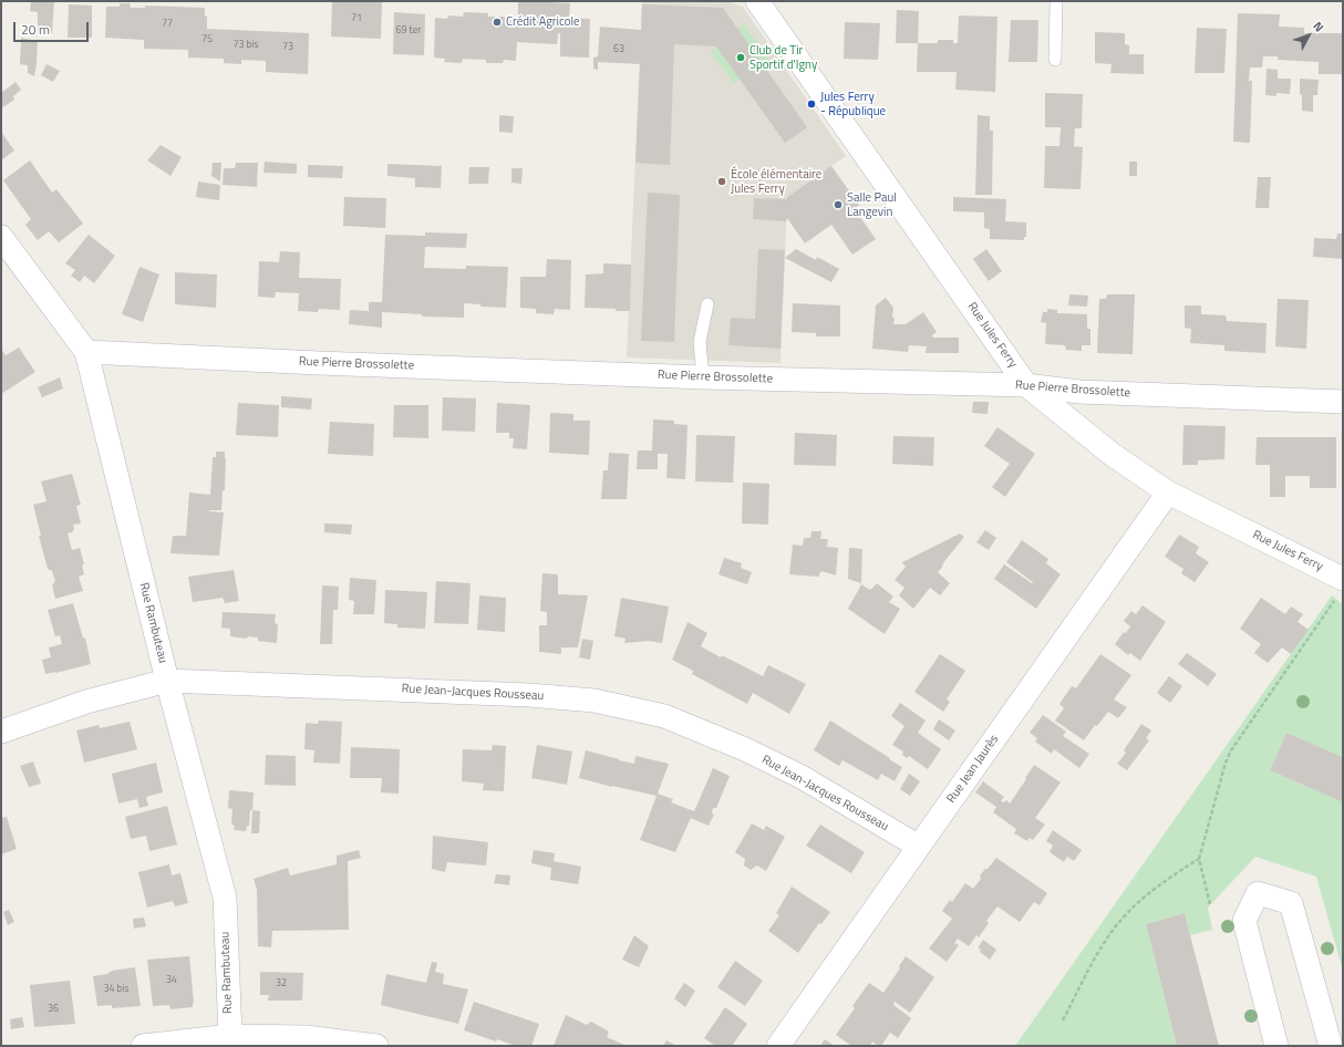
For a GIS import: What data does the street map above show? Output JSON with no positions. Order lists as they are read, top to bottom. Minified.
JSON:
{"streets":{"street":["Rue Jules Ferry","Rue Pierre Brossolette","Rue Rambuteau","Rue Jean-Jacques Rousseau","Rue Jean Jaurès"]},"crossings":[["Rue Jules Ferry","Rue Pierre Brossolette"],["Rue Jules Ferry","Rue Jean Jaurès"],["Rue Pierre Brossolette","Rue Rambuteau"],["Rue Rambuteau","Rue Jean-Jacques Rousseau"],["Rue Jean-Jacques Rousseau","Rue Jean Jaurès"]],"places":["Crédit Agricole","Club de Tir Sportif d'Igny","Jules Ferry - République","École élémentaire Jules Ferry","Salle Paul Langevin"],"house_numbers":["71","77","69 ter","75","73 bis","73","63","34","32","34 bis","36"],"scale_bar":"20 m","north":"top right"}
